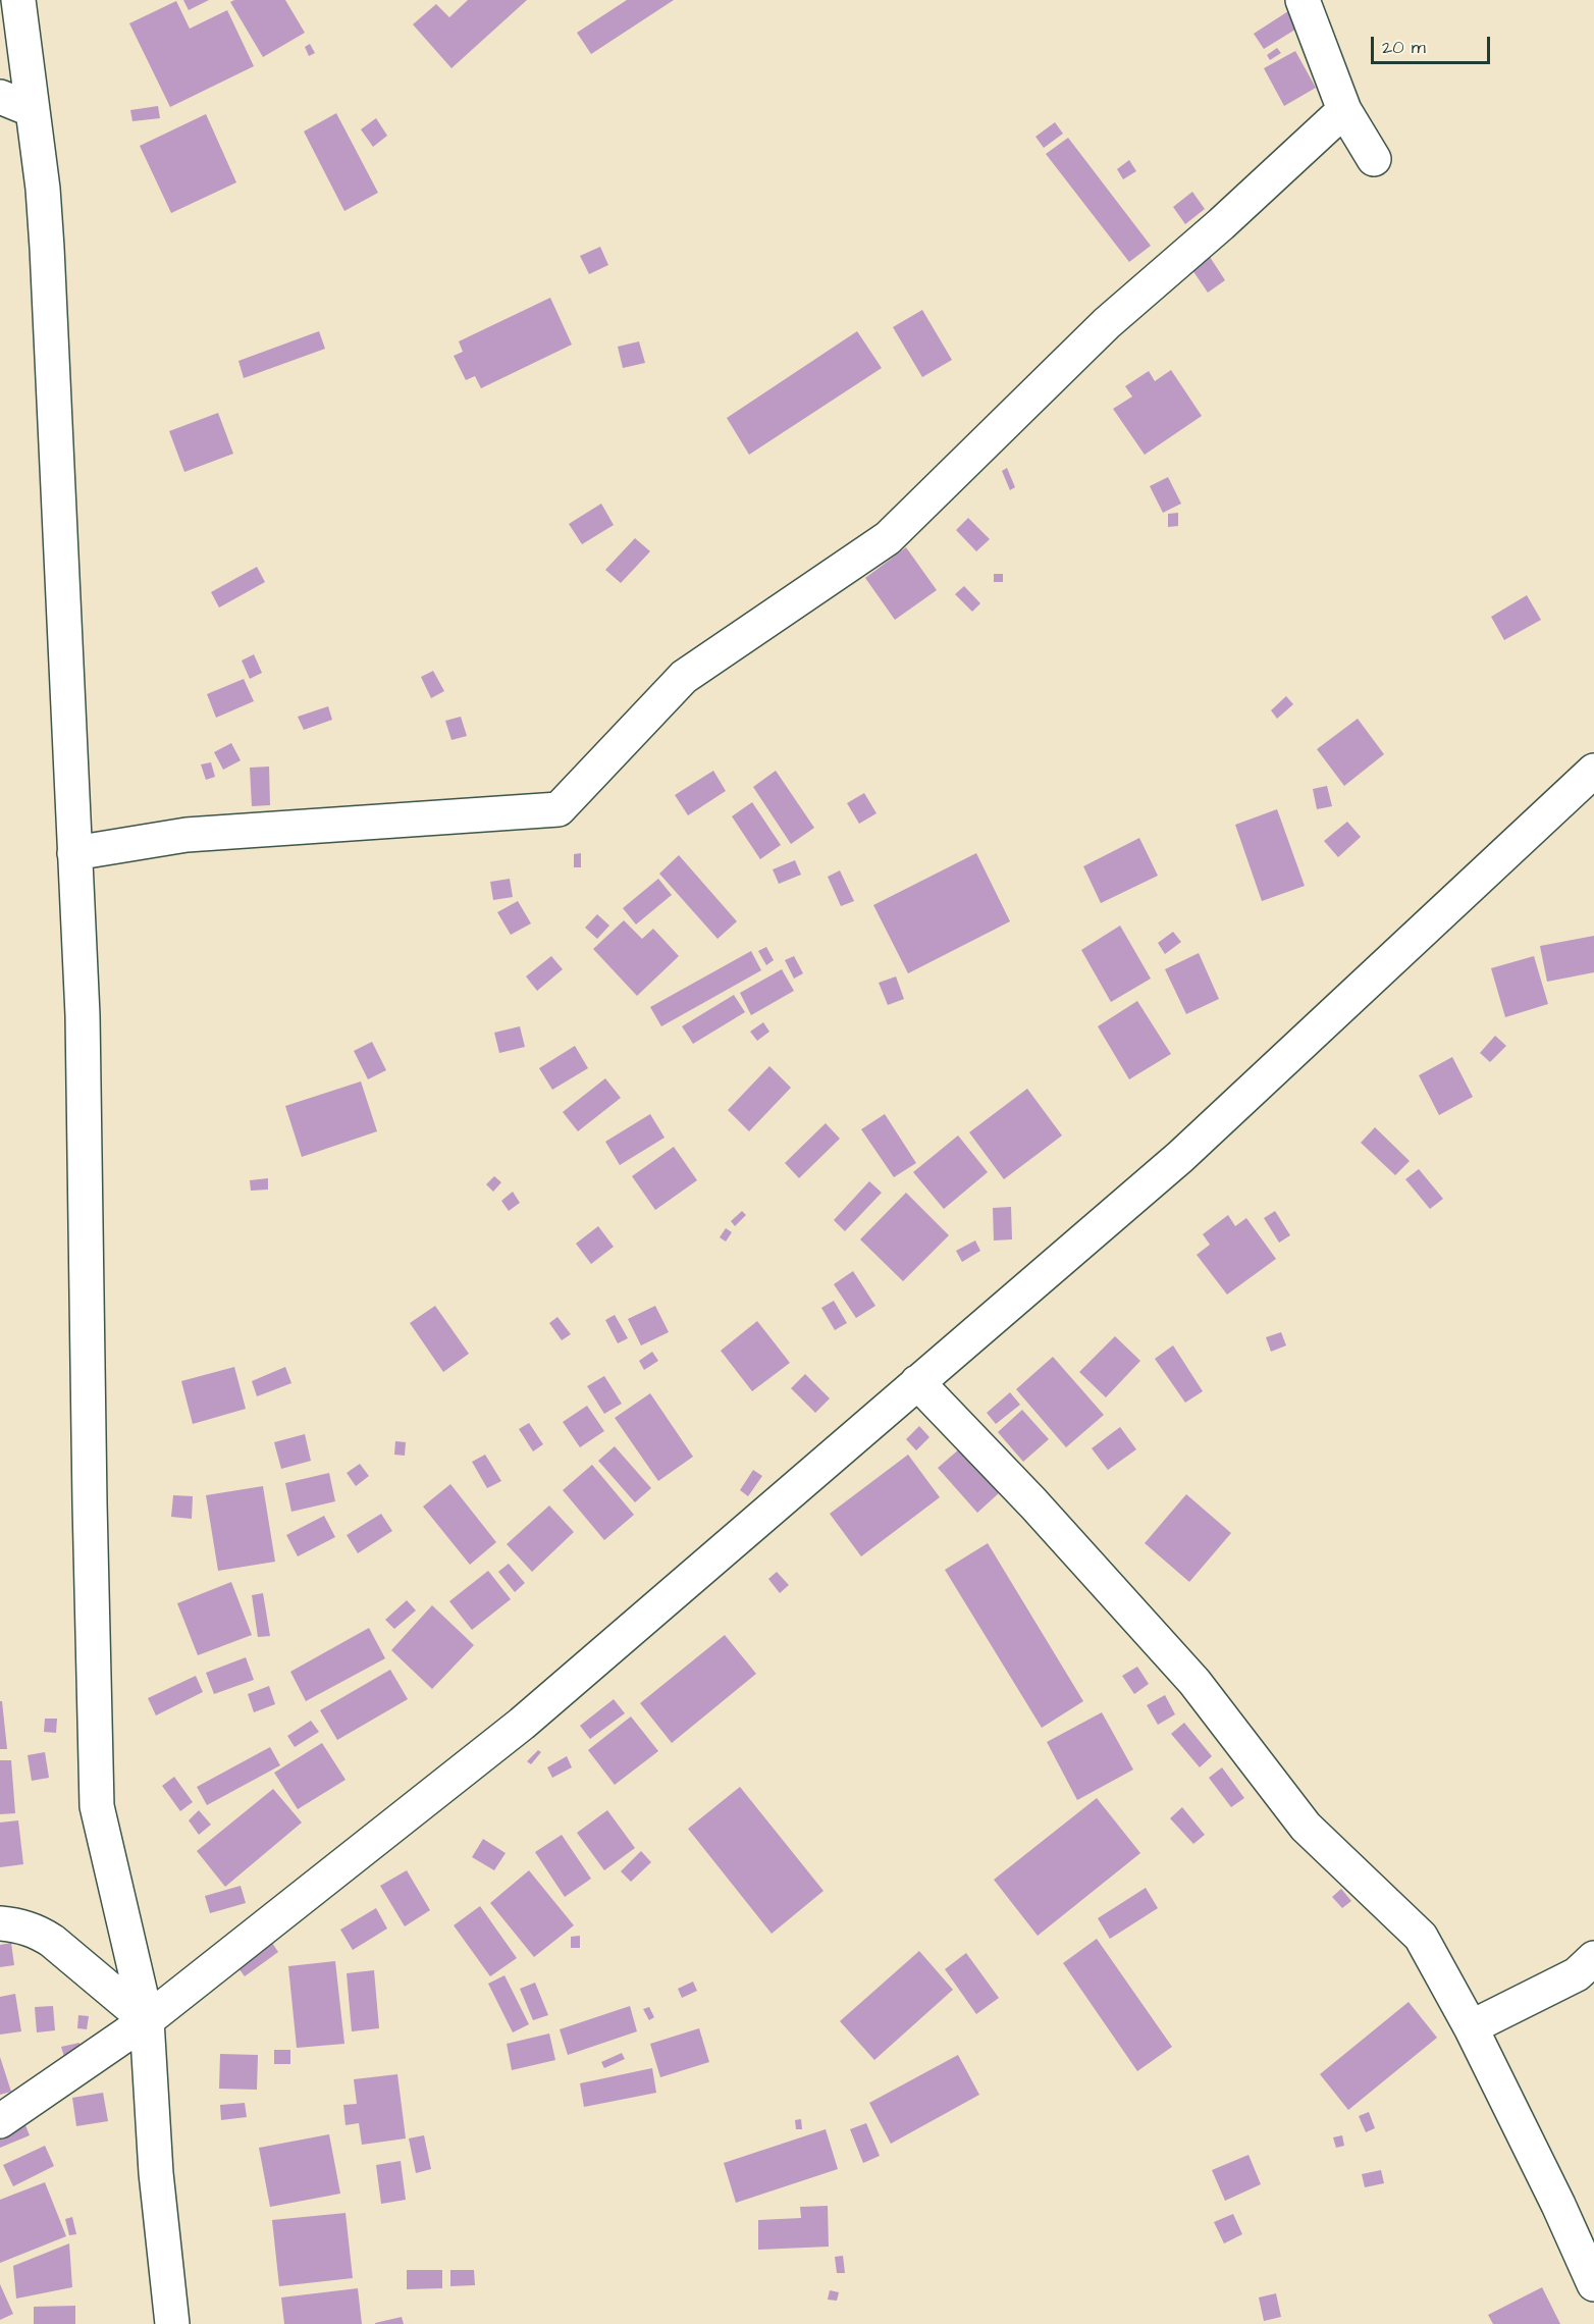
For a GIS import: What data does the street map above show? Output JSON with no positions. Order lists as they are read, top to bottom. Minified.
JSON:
{"scale_bar":"20 m"}
